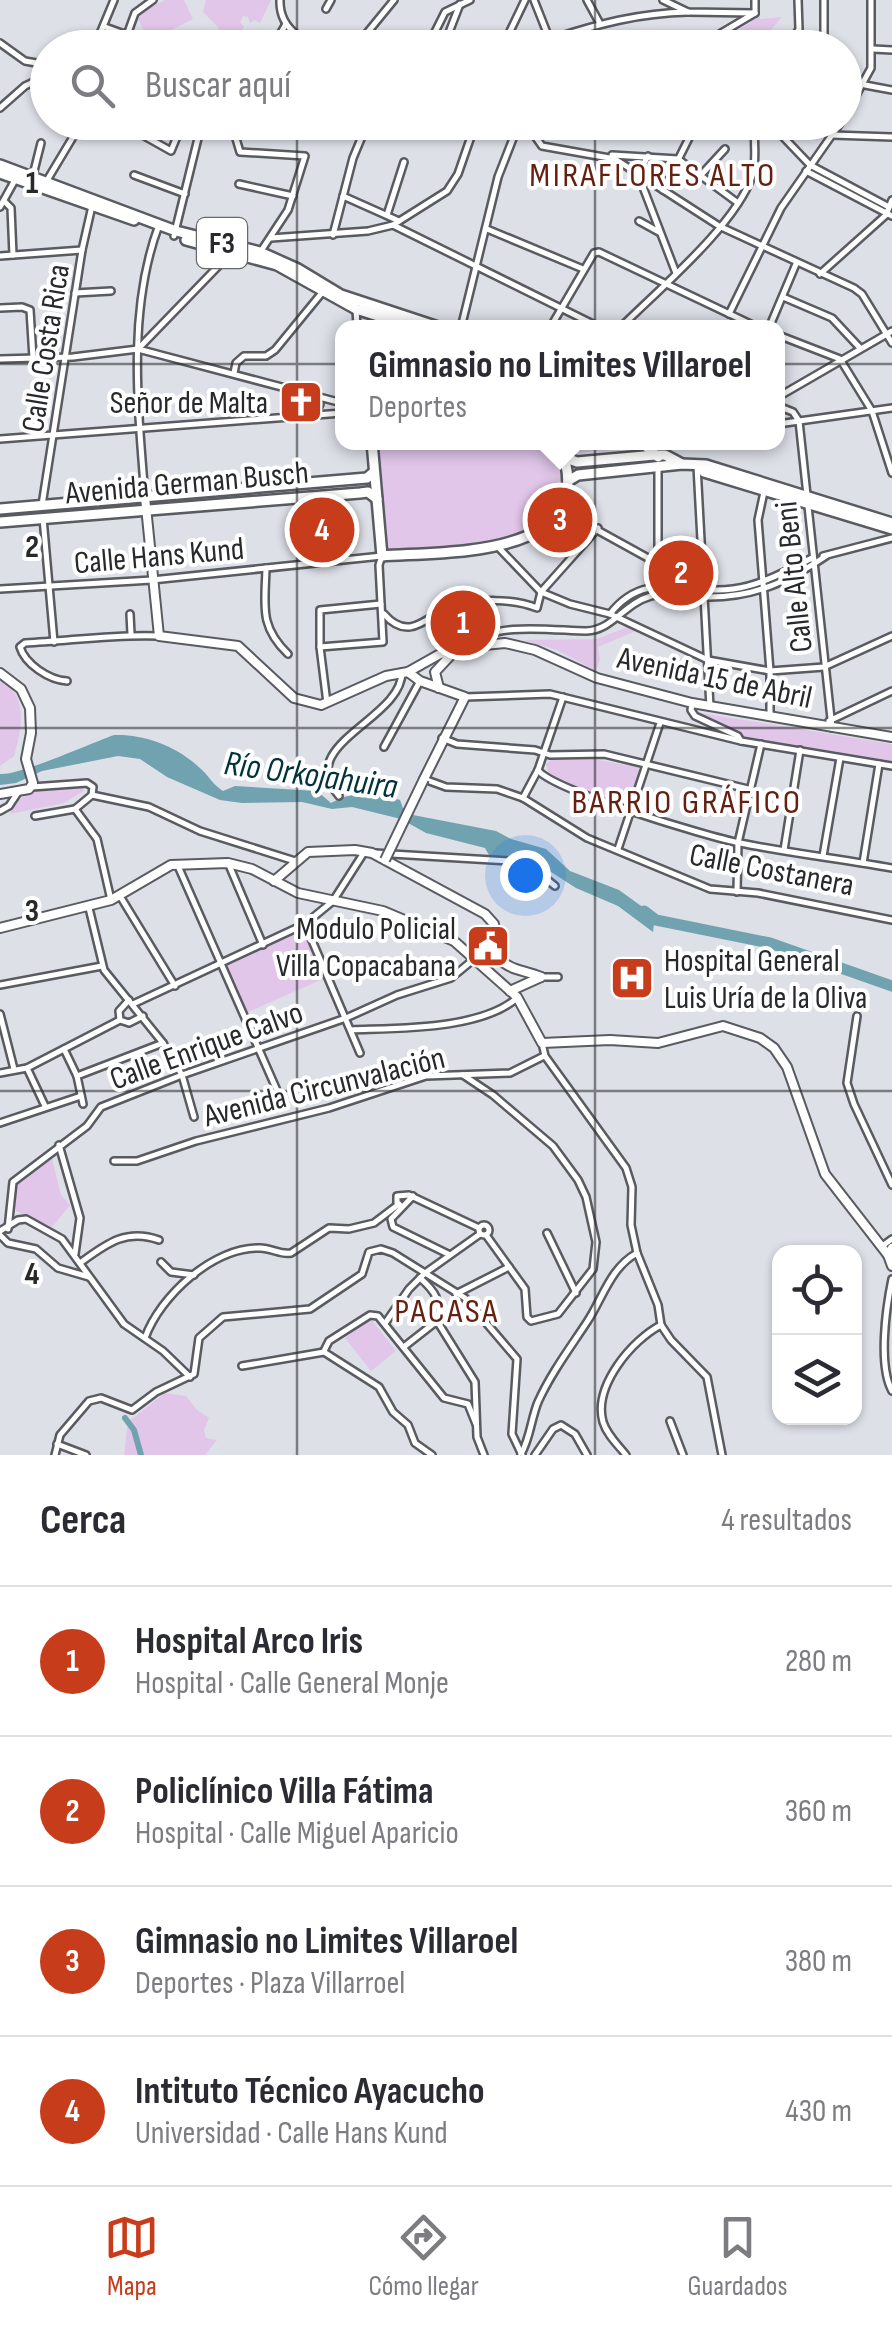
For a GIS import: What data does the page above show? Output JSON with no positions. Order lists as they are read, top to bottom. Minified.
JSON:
{"streets":{"main road":["F3","Avenida German Busch","Avenida 15 de Abril"],"street":["Calle Costa Rica","Calle Hans Kund","Calle Alto Beni","Calle Costanera","Calle Enrique Calvo","Avenida Circunvalación"]},"crossings":[["F3","Calle Costa Rica"],["Calle Costa Rica","Avenida German Busch"],["Calle Alto Beni","Avenida 15 de Abril"]],"districts":["MIRAFLORES ALTO","BARRIO GRÁFICO","PACASA"],"water":["Río Orkojahuira"],"places":{"church":["Señor de Malta"],"public building":["Modulo Policial Villa Copacabana"],"hospital":["Hospital General Luis Uría de la Oliva"]},"page":{"search":"Buscar aquí","popup":["Gimnasio no Limites Villaroel","Deportes"],"pins":["3","4","2","1"],"heading":["Cerca","4 resultados"],"list":[{"mark":"1","name":"Hospital Arco Iris","note":"Hospital · Calle General Monje","value":"280 m"},{"mark":"2","name":"Policlínico Villa Fátima","note":"Hospital · Calle Miguel Aparicio","value":"360 m"},{"mark":"3","name":"Gimnasio no Limites Villaroel","note":"Deportes · Plaza Villarroel","value":"380 m"},{"mark":"4","name":"Intituto Técnico Ayacucho","note":"Universidad · Calle Hans Kund","value":"430 m"}],"nav":["Mapa","Cómo llegar","Guardados"]},"grid":{"rows":["1","2","3","4"]}}
